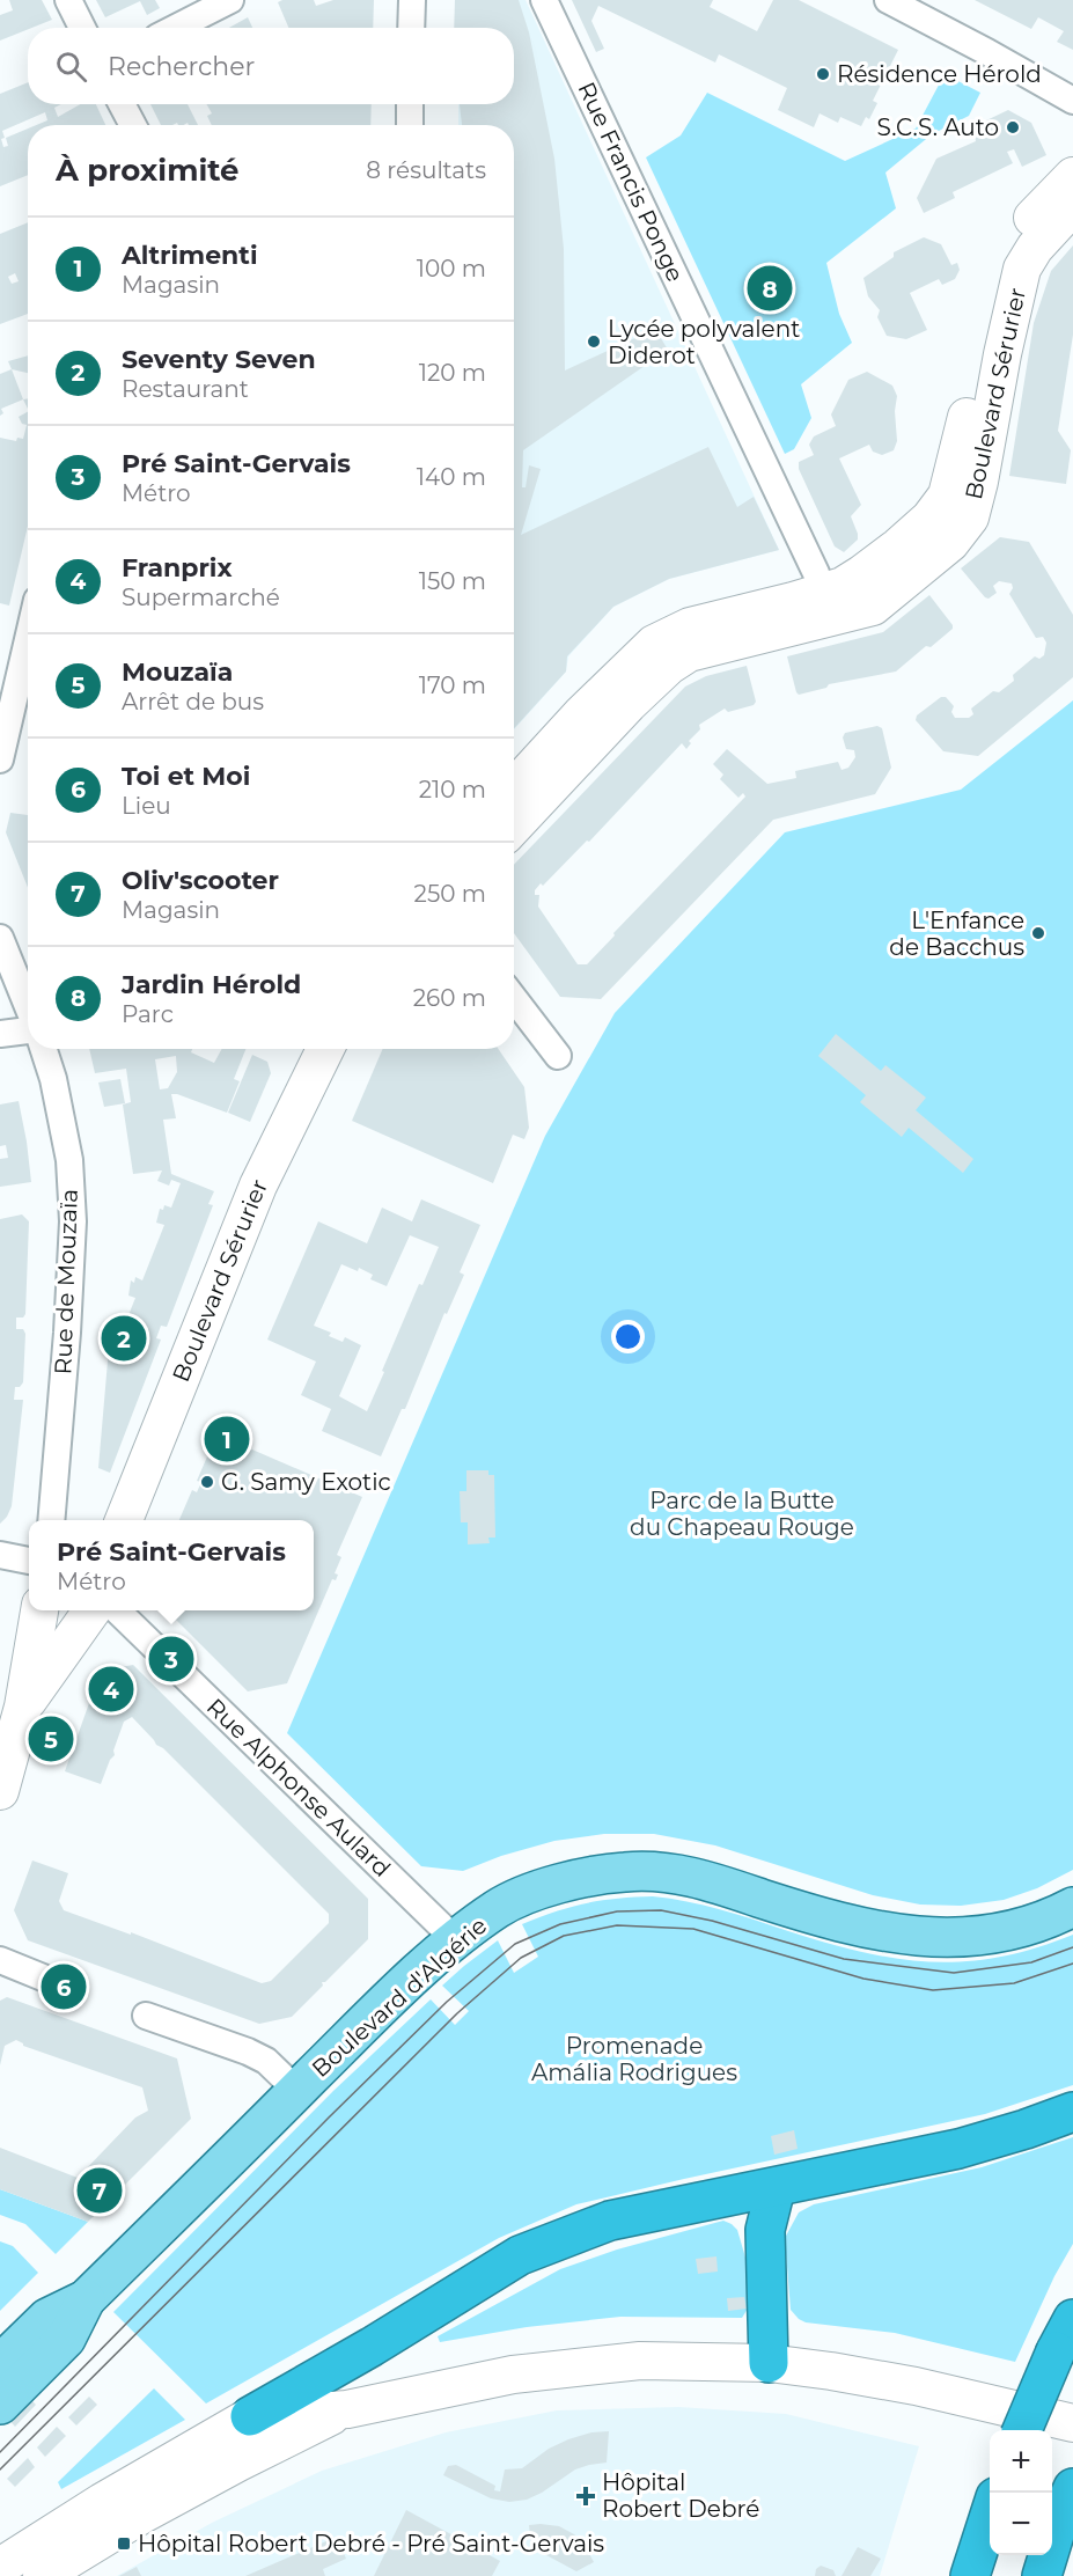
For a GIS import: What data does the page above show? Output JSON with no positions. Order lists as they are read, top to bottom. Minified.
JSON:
{"streets":{"main road":["Boulevard d'Algérie"],"street":["Rue Francis Ponge","Boulevard Sérurier","Rue de Mouzaïa","Rue Alphonse Aulard"]},"crossings":[["Rue Francis Ponge","Boulevard Sérurier"],["Rue Alphonse Aulard","Boulevard d'Algérie"]],"parks":["Parc de la Butte du Chapeau Rouge","Promenade Amália Rodrigues"],"places":{"other":["Résidence Hérold","S.C.S. Auto","Lycée polyvalent Diderot","L'Enfance de Bacchus","G. Samy Exotic"],"health":["Hôpital Robert Debré"],"transit":["Hôpital Robert Debré - Pré Saint-Gervais"]},"page":{"search":"Rechercher","heading":["À proximité","8 résultats"],"list":[{"mark":"1","name":"Altrimenti","note":"Magasin","value":"100 m"},{"mark":"2","name":"Seventy Seven","note":"Restaurant","value":"120 m"},{"mark":"3","name":"Pré Saint-Gervais","note":"Métro","value":"140 m"},{"mark":"4","name":"Franprix","note":"Supermarché","value":"150 m"},{"mark":"5","name":"Mouzaïa","note":"Arrêt de bus","value":"170 m"},{"mark":"6","name":"Toi et Moi","note":"Lieu","value":"210 m"},{"mark":"7","name":"Oliv'scooter","note":"Magasin","value":"250 m"},{"mark":"8","name":"Jardin Hérold","note":"Parc","value":"260 m"}],"pins":["8","2","1","3","4","5","6","7"],"popup":["Pré Saint-Gervais","Métro"],"map_buttons":["+","−"]}}
